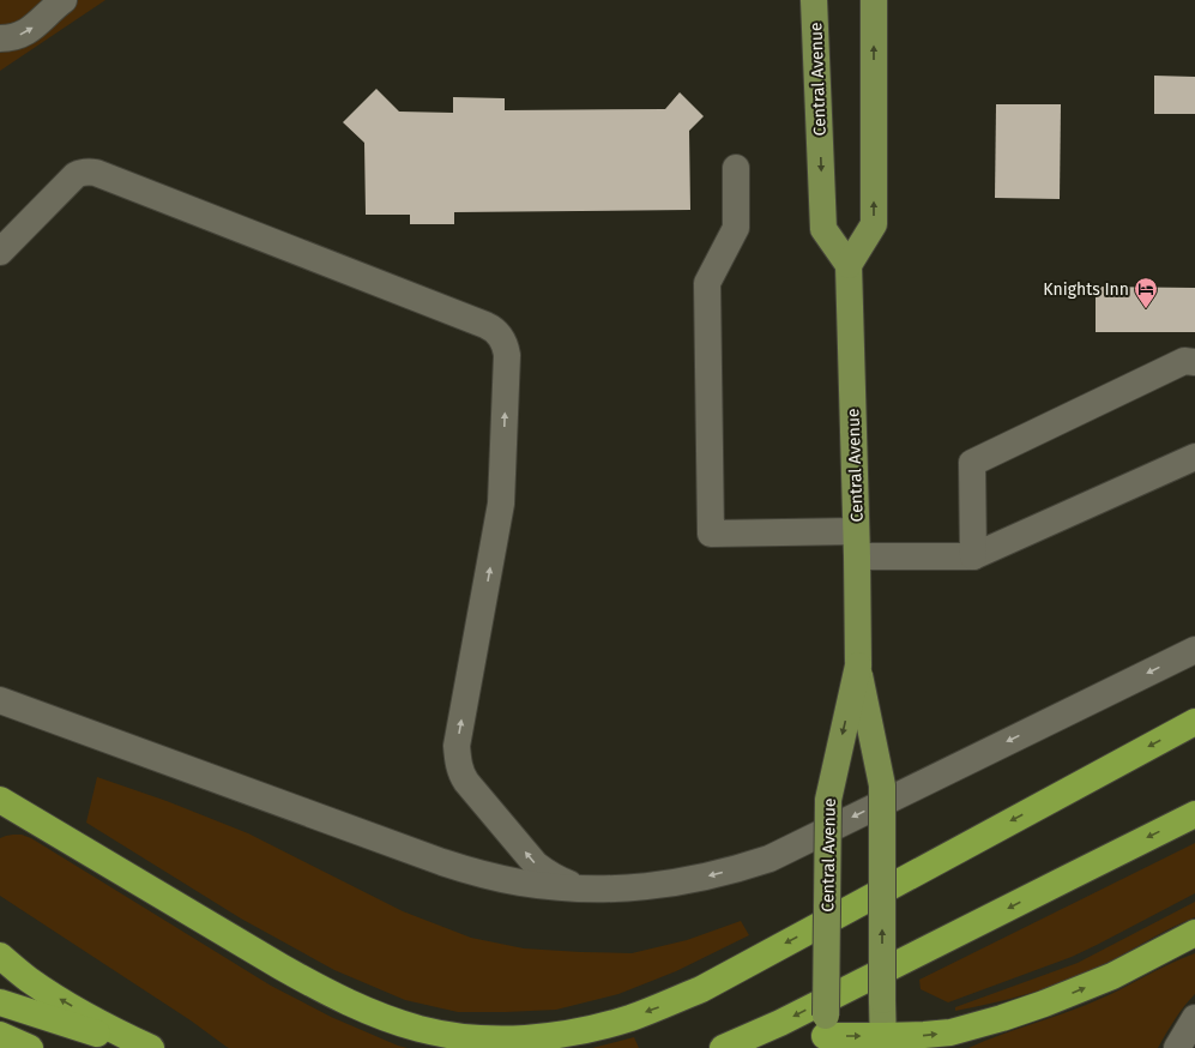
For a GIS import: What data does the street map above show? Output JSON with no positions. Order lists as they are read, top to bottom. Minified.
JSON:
{"streets":{"main road":["Central Avenue"]},"places":{"hotel":["Knights Inn"]}}
